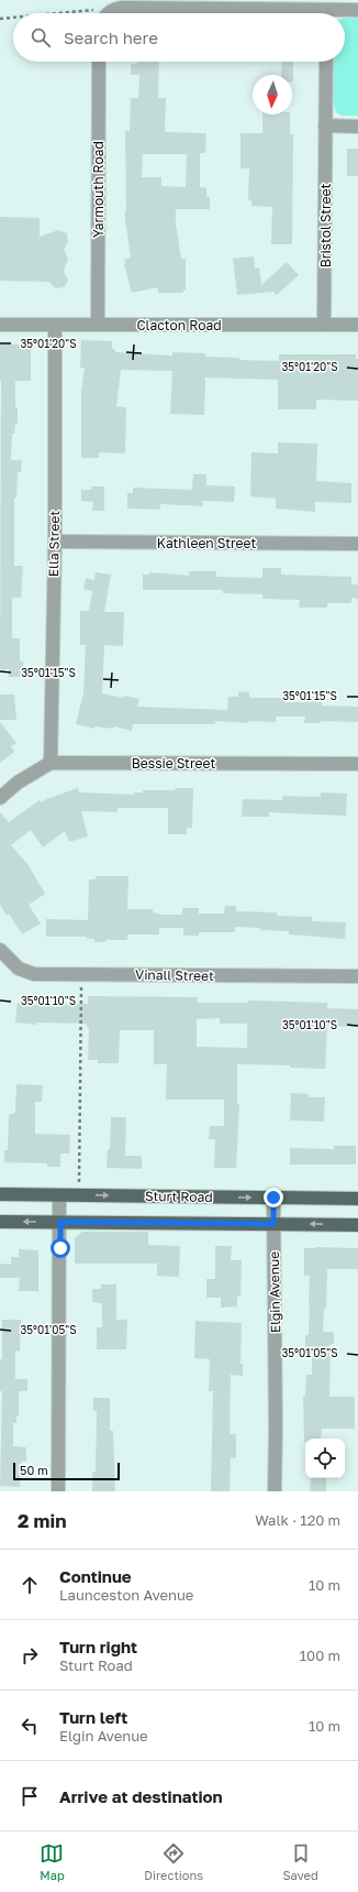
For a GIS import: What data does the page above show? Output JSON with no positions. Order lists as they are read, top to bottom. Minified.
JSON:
{"streets":{"main road":["Sturt Road"],"street":["Yarmouth Road","Bristol Street","Clacton Road","Kathleen Street","Ella Street","Bessie Street","Vinall Street","Elgin Avenue"]},"crossings":[["Yarmouth Road","Clacton Road"],["Bristol Street","Clacton Road"],["Clacton Road","Ella Street"],["Kathleen Street","Ella Street"],["Ella Street","Bessie Street"],["Sturt Road","Elgin Avenue"]],"scale_bar":"50 m","north":"bottom","page":{"search":"Search here","scale":"50 m","heading":["2 min","Walk · 120 m"],"list":[["Continue","Launceston Avenue","10 m"],["Turn right","Sturt Road","100 m"],["Turn left","Elgin Avenue","10 m"],"Arrive at destination"],"nav":["Map","Directions","Saved"]},"coordinates":["35°01'20\"S","35°01'15\"S","35°01'10\"S","35°01'05\"S"]}
